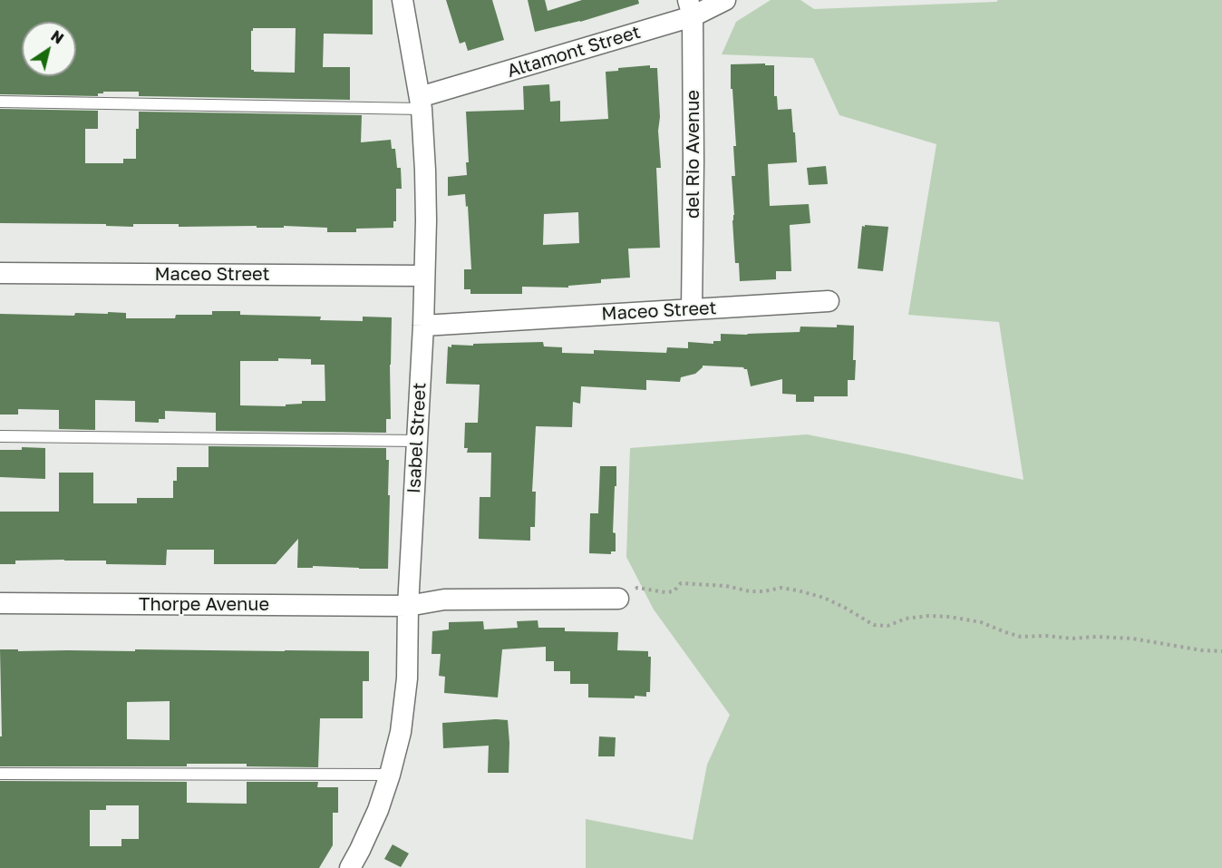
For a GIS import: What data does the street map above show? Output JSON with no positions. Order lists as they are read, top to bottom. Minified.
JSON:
{"streets":{"street":["Altamont Street","del Rio Avenue","Maceo Street","Isabel Street","Thorpe Avenue"]},"crossings":[["Altamont Street","del Rio Avenue"],["Altamont Street","Isabel Street"],["del Rio Avenue","Maceo Street"],["Maceo Street","Isabel Street"],["Isabel Street","Thorpe Avenue"]],"north":"top right"}
